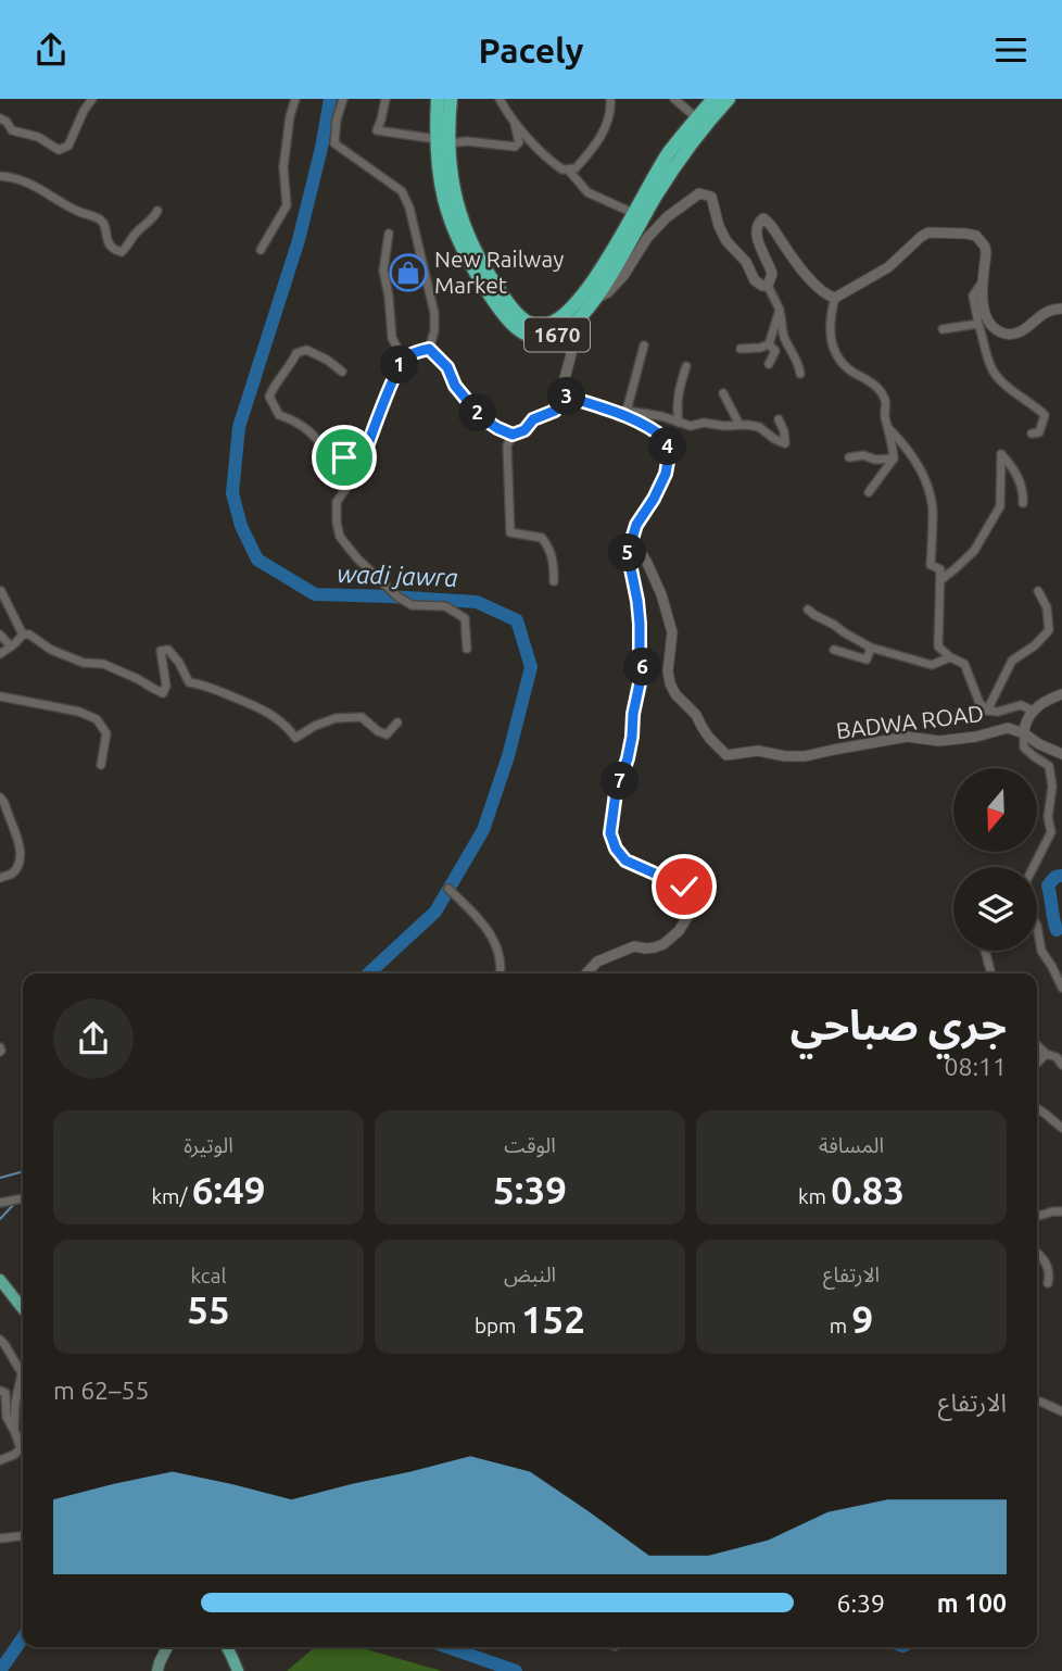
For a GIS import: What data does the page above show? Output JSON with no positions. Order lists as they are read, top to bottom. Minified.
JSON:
{"streets":{"highway":["1670"],"street":["BADWA ROAD"]},"water":["wadi jawra"],"places":{"shop":["New Railway Market"]},"north":"bottom","page":{"header":"Pacely","pins":["1","3","2","4","5","6","7"],"heading":["جري صباحي","08:11"],"stats":[["المسافة","0.83 km"],["الوقت","5:39"],["الوتيرة","6:49 /km"],["الارتفاع","9 m"],["النبض","152 bpm"],["kcal","55"]],"chart":["الارتفاع","55–62 m"],"list":[{"name":"100 m","note":"6:39"}]}}
